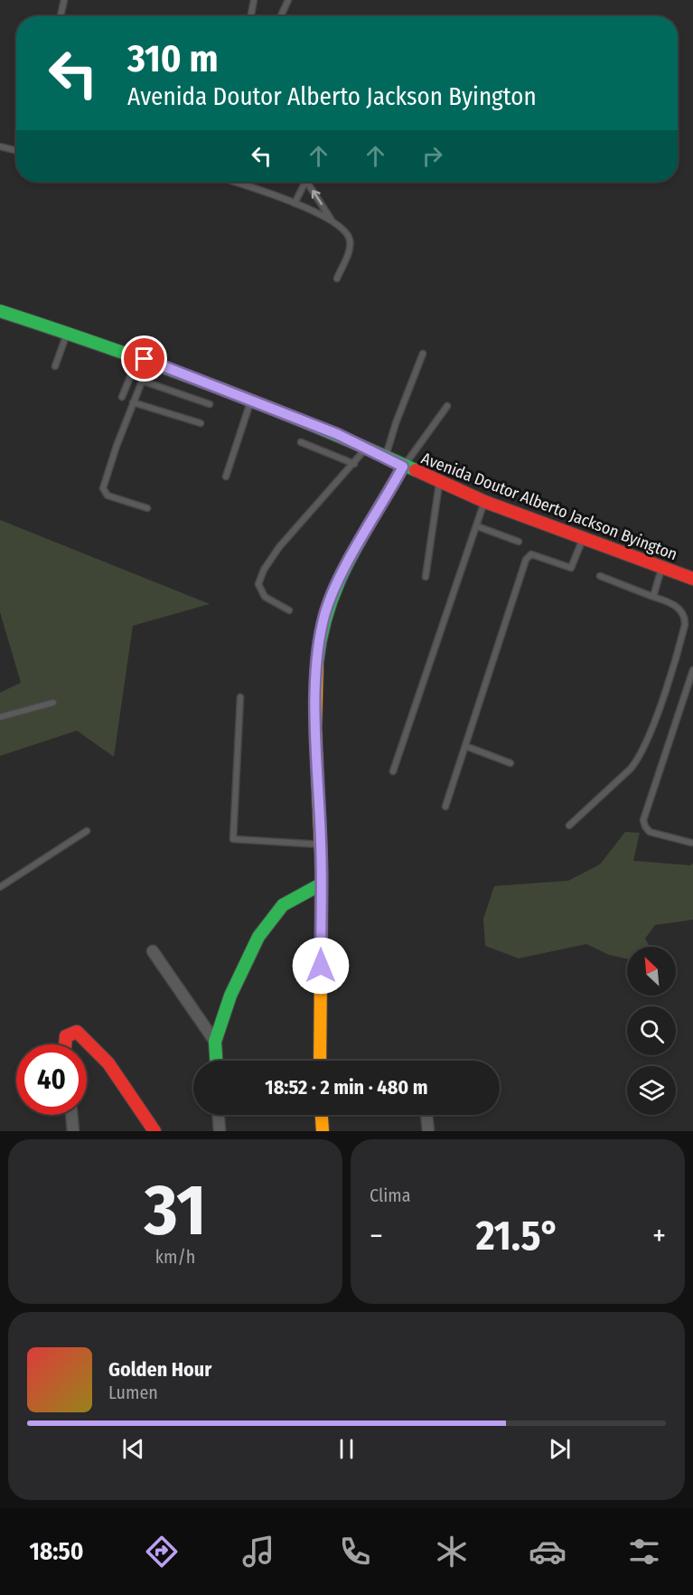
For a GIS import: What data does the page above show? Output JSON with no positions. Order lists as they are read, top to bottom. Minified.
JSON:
{"streets":{"street":["Avenida Doutor Alberto Jackson Byington"]},"north":"top left","page":{"turn":["310 m","Avenida Doutor Alberto Jackson Byington"],"limit":"40","trip":"18:52 · 2 min · 480 m","tile":[["31","km/h"],"Clima"],"heat":["−","21.5°","+"],"song":["Golden Hour","Lumen"],"tabs":"18:50"}}
